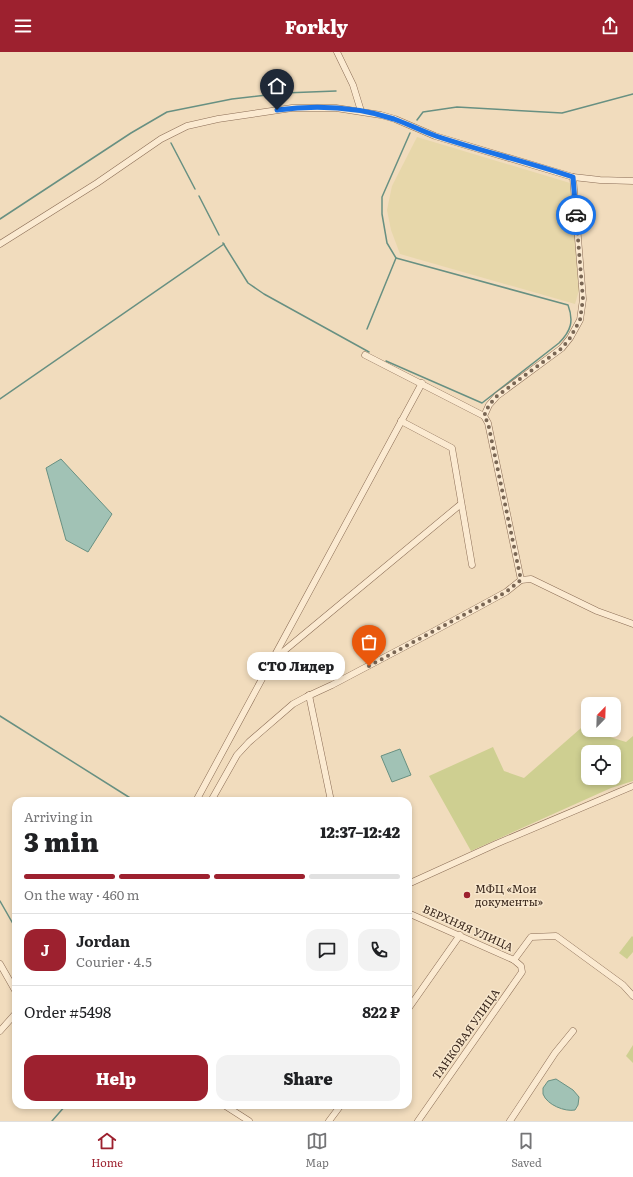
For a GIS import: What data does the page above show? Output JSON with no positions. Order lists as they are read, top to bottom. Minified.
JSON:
{"streets":{"street":["ВЕРХНЯЯ УЛИЦА","ТАНКОВАЯ УЛИЦА"]},"crossings":[["ВЕРХНЯЯ УЛИЦА","ТАНКОВАЯ УЛИЦА"]],"places":["СТО Лидер","МФЦ «Мои документы»"],"north":"top right","page":{"header":"Forkly","bubble":"СТО Лидер","heading":["3 min","Arriving in","12:37–12:42"],"panel":["Jordan","Courier · 4.5","Order #5498","822 ₽"],"bar":"On the way · 460 m","round":"J","buttons":["Help","Share"],"tabs":["Home","Map","Saved"]}}
